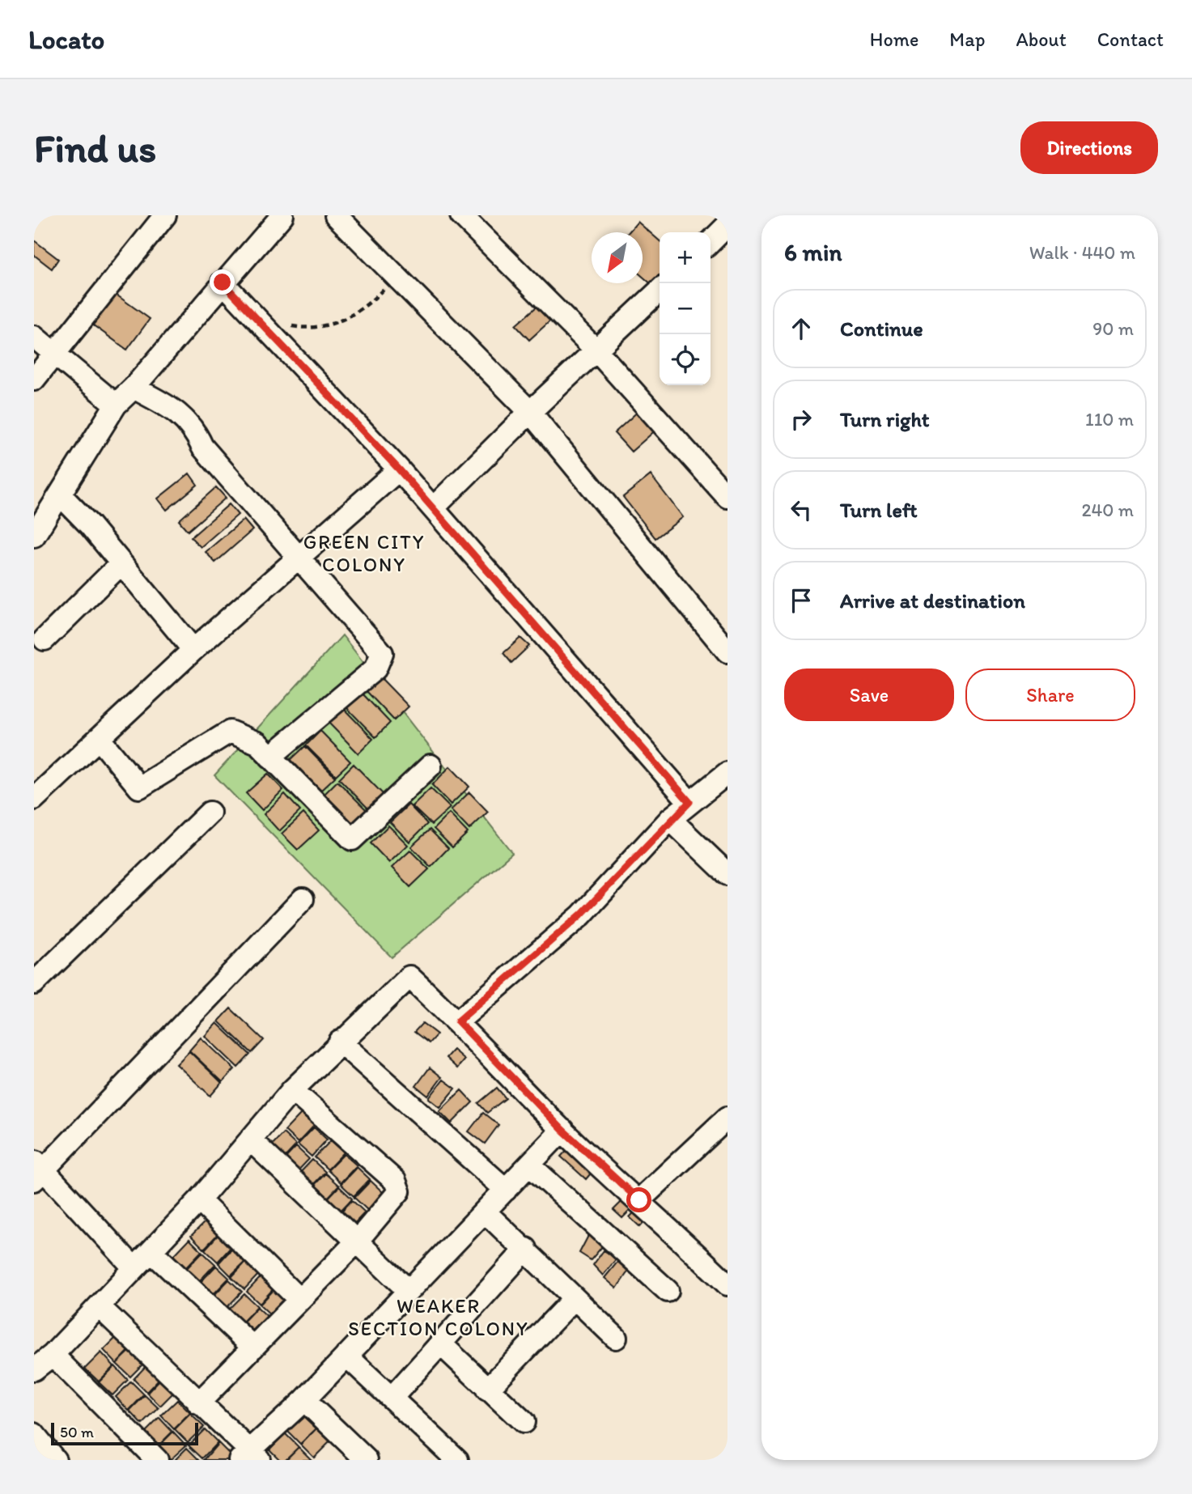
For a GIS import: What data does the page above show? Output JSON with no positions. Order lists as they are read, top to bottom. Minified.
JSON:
{"districts":["GREEN CITY COLONY","WEAKER SECTION COLONY"],"scale_bar":"50 m","north":"bottom left","page":{"header":"Locato","nav":["Home","Map","About","Contact"],"buttons":["Directions",["Save","Share"]],"title":"Find us","heading":["6 min","Walk · 440 m"],"map_buttons":["+","−"],"list":[["Continue","90 m"],["Turn right","110 m"],["Turn left","240 m"],"Arrive at destination"],"scale":"50 m"}}
